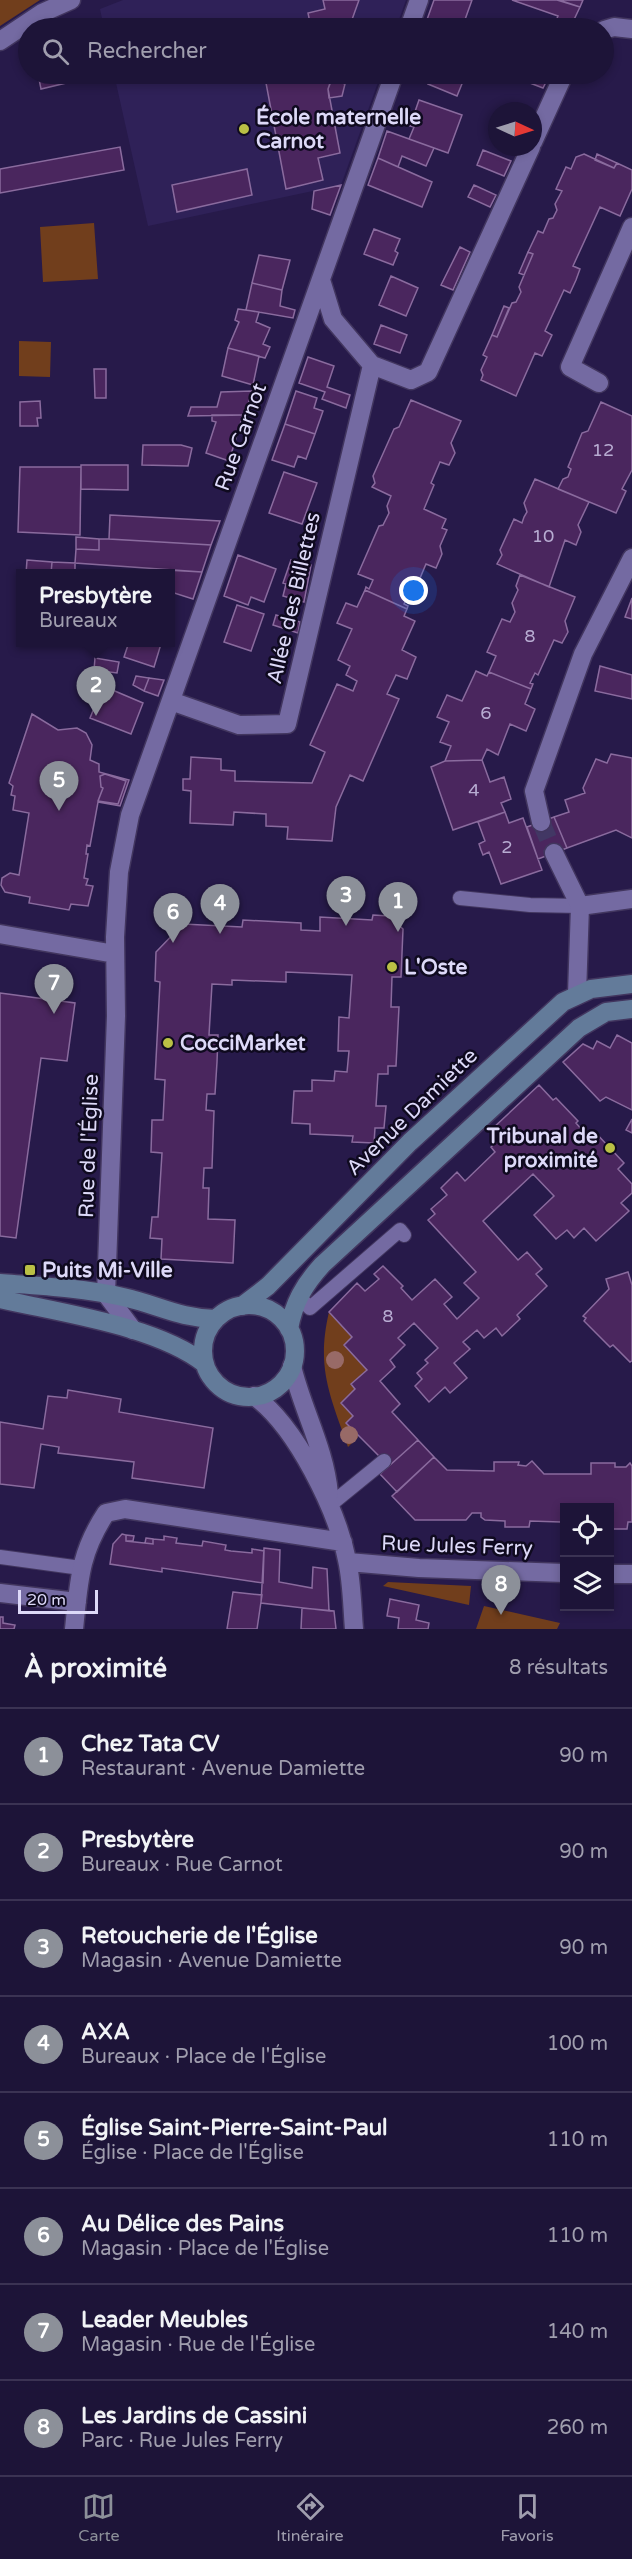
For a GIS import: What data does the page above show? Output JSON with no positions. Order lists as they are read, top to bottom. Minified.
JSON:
{"streets":{"main road":["Avenue Damiette"],"street":["Rue Carnot","Allée des Billettes","Rue de l'Église","Rue Jules Ferry"]},"crossings":[["Rue Carnot","Allée des Billettes"],["Rue Carnot","Rue de l'Église"]],"places":{"other":["École maternelle Carnot","L'Oste","CocciMarket","Tribunal de proximité"],"transit":["Puits Mi-Ville"]},"house_numbers":["12","10","8","6","4","2","8"],"scale_bar":"20 m","north":"right","page":{"search":"Rechercher","popup":["Presbytère","Bureaux"],"pins":["2","5","3","1","4","6","7","8"],"scale":"20 m","heading":["À proximité","8 résultats"],"list":[{"mark":"1","name":"Chez Tata CV","note":"Restaurant · Avenue Damiette","value":"90 m"},{"mark":"2","name":"Presbytère","note":"Bureaux · Rue Carnot","value":"90 m"},{"mark":"3","name":"Retoucherie de l'Église","note":"Magasin · Avenue Damiette","value":"90 m"},{"mark":"4","name":"AXA","note":"Bureaux · Place de l'Église","value":"100 m"},{"mark":"5","name":"Église Saint-Pierre-Saint-Paul","note":"Église · Place de l'Église","value":"110 m"},{"mark":"6","name":"Au Délice des Pains","note":"Magasin · Place de l'Église","value":"110 m"},{"mark":"7","name":"Leader Meubles","note":"Magasin · Rue de l'Église","value":"140 m"},{"mark":"8","name":"Les Jardins de Cassini","note":"Parc · Rue Jules Ferry","value":"260 m"}],"nav":["Carte","Itinéraire","Favoris"]}}
